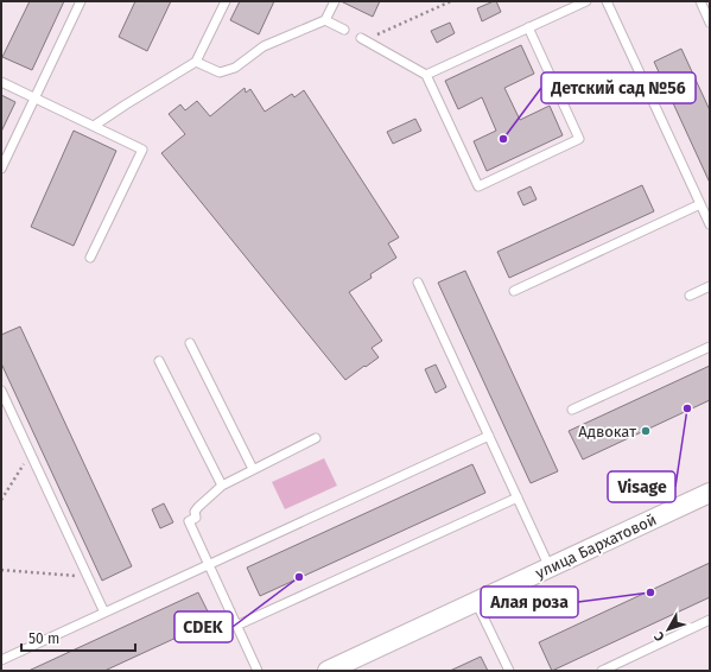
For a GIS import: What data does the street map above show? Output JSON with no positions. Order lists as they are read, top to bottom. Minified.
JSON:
{"streets":{"street":["улица Бархатовой"]},"places":["Детский сад №56","Visage","Адвокат","CDEK","Алая роза"],"scale_bar":"50 m","north":"bottom left"}
